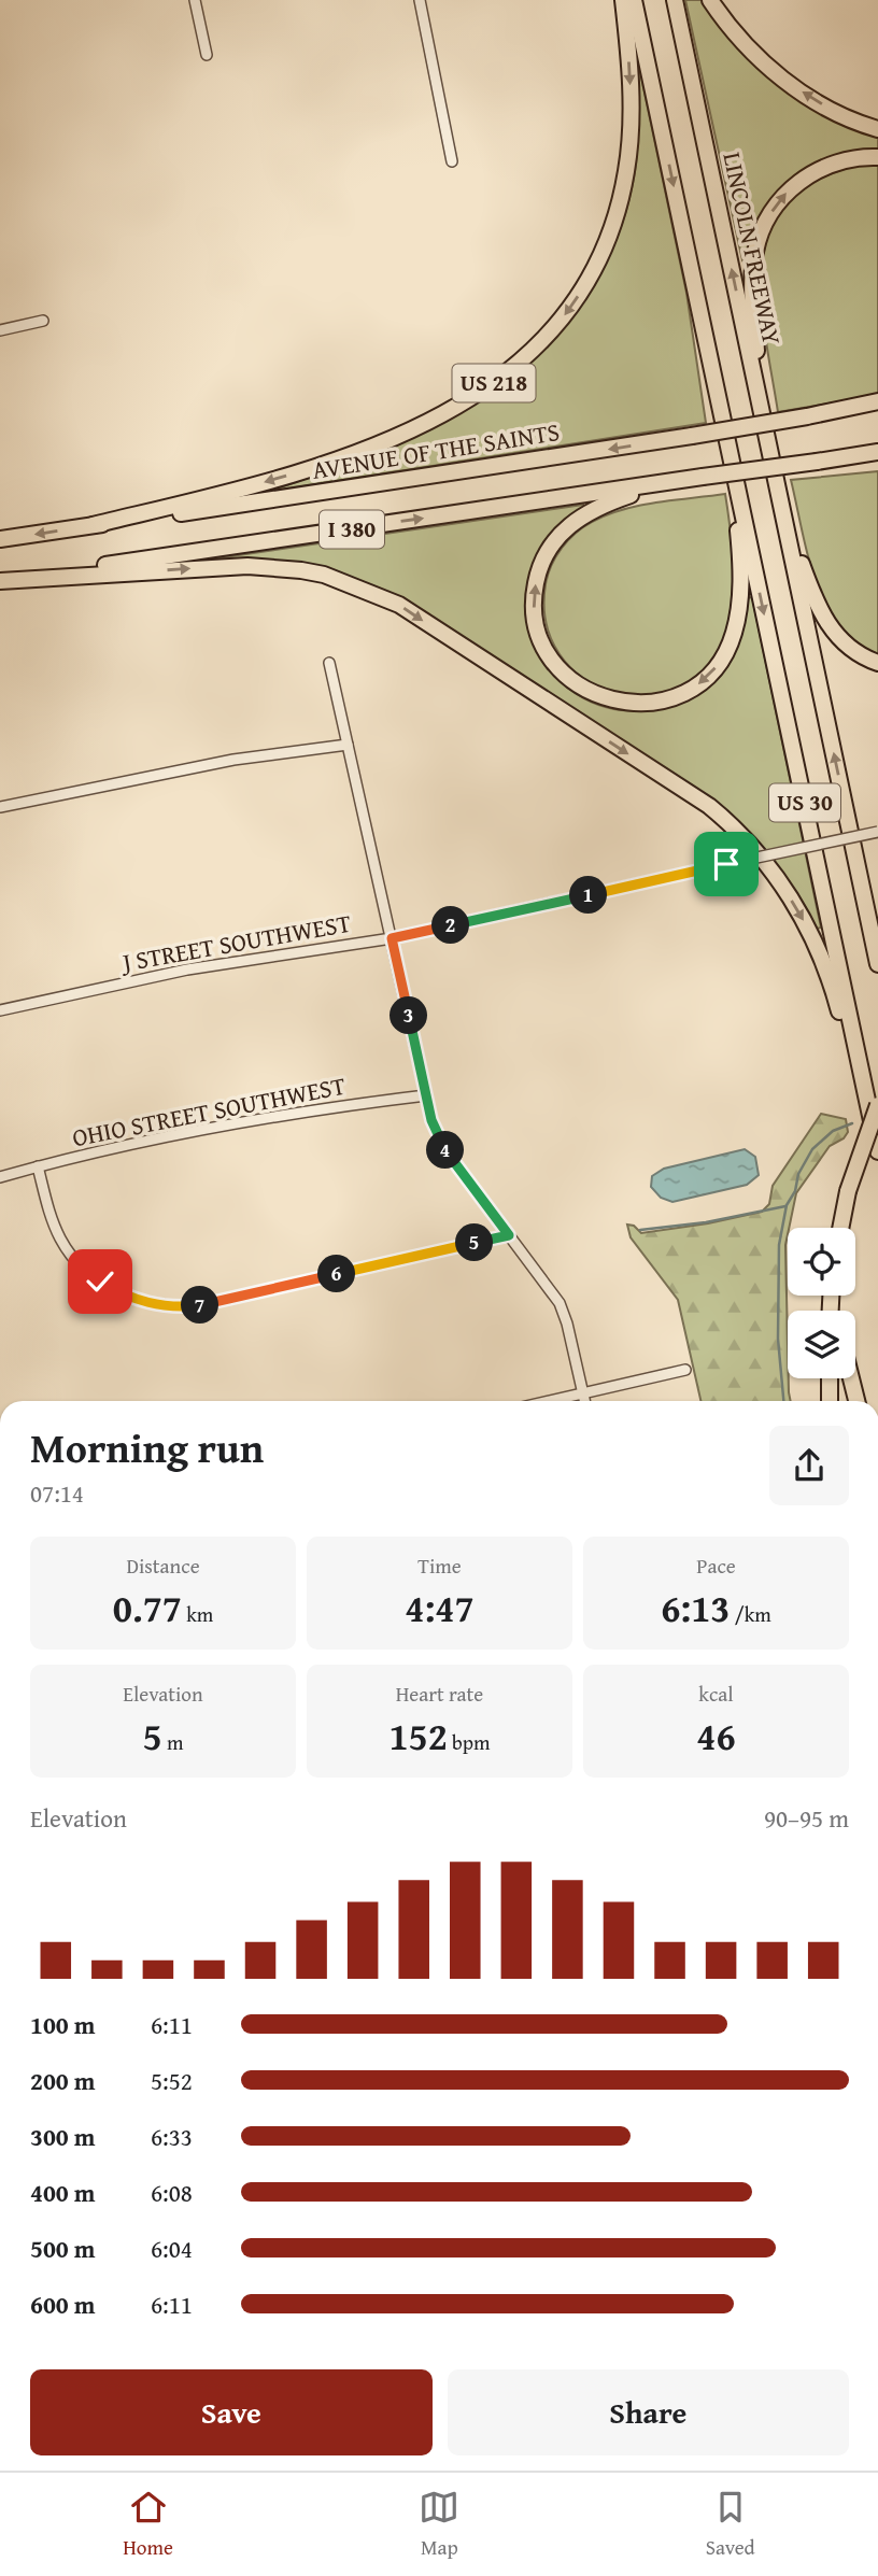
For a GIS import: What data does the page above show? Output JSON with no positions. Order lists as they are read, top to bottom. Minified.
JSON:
{"streets":{"highway":["LINCOLN FREEWAY","US 218","AVENUE OF THE SAINTS","I 380","US 30"],"street":["J STREET SOUTHWEST","OHIO STREET SOUTHWEST"]},"crossings":[["LINCOLN FREEWAY","US 30"],["US 218","AVENUE OF THE SAINTS"]],"page":{"pins":["1","2","3","4","5","6","7"],"heading":["Morning run","07:14"],"stats":[["Distance","0.77 km"],["Time","4:47"],["Pace","6:13 /km"],["Elevation","5 m"],["Heart rate","152 bpm"],["kcal","46"]],"chart":["Elevation","90–95 m"],"list":[{"name":"100 m","note":"6:11"},{"name":"200 m","note":"5:52"},{"name":"300 m","note":"6:33"},{"name":"400 m","note":"6:08"},{"name":"500 m","note":"6:04"},{"name":"600 m","note":"6:11"}],"buttons":["Save","Share"],"tabs":["Home","Map","Saved"]}}
